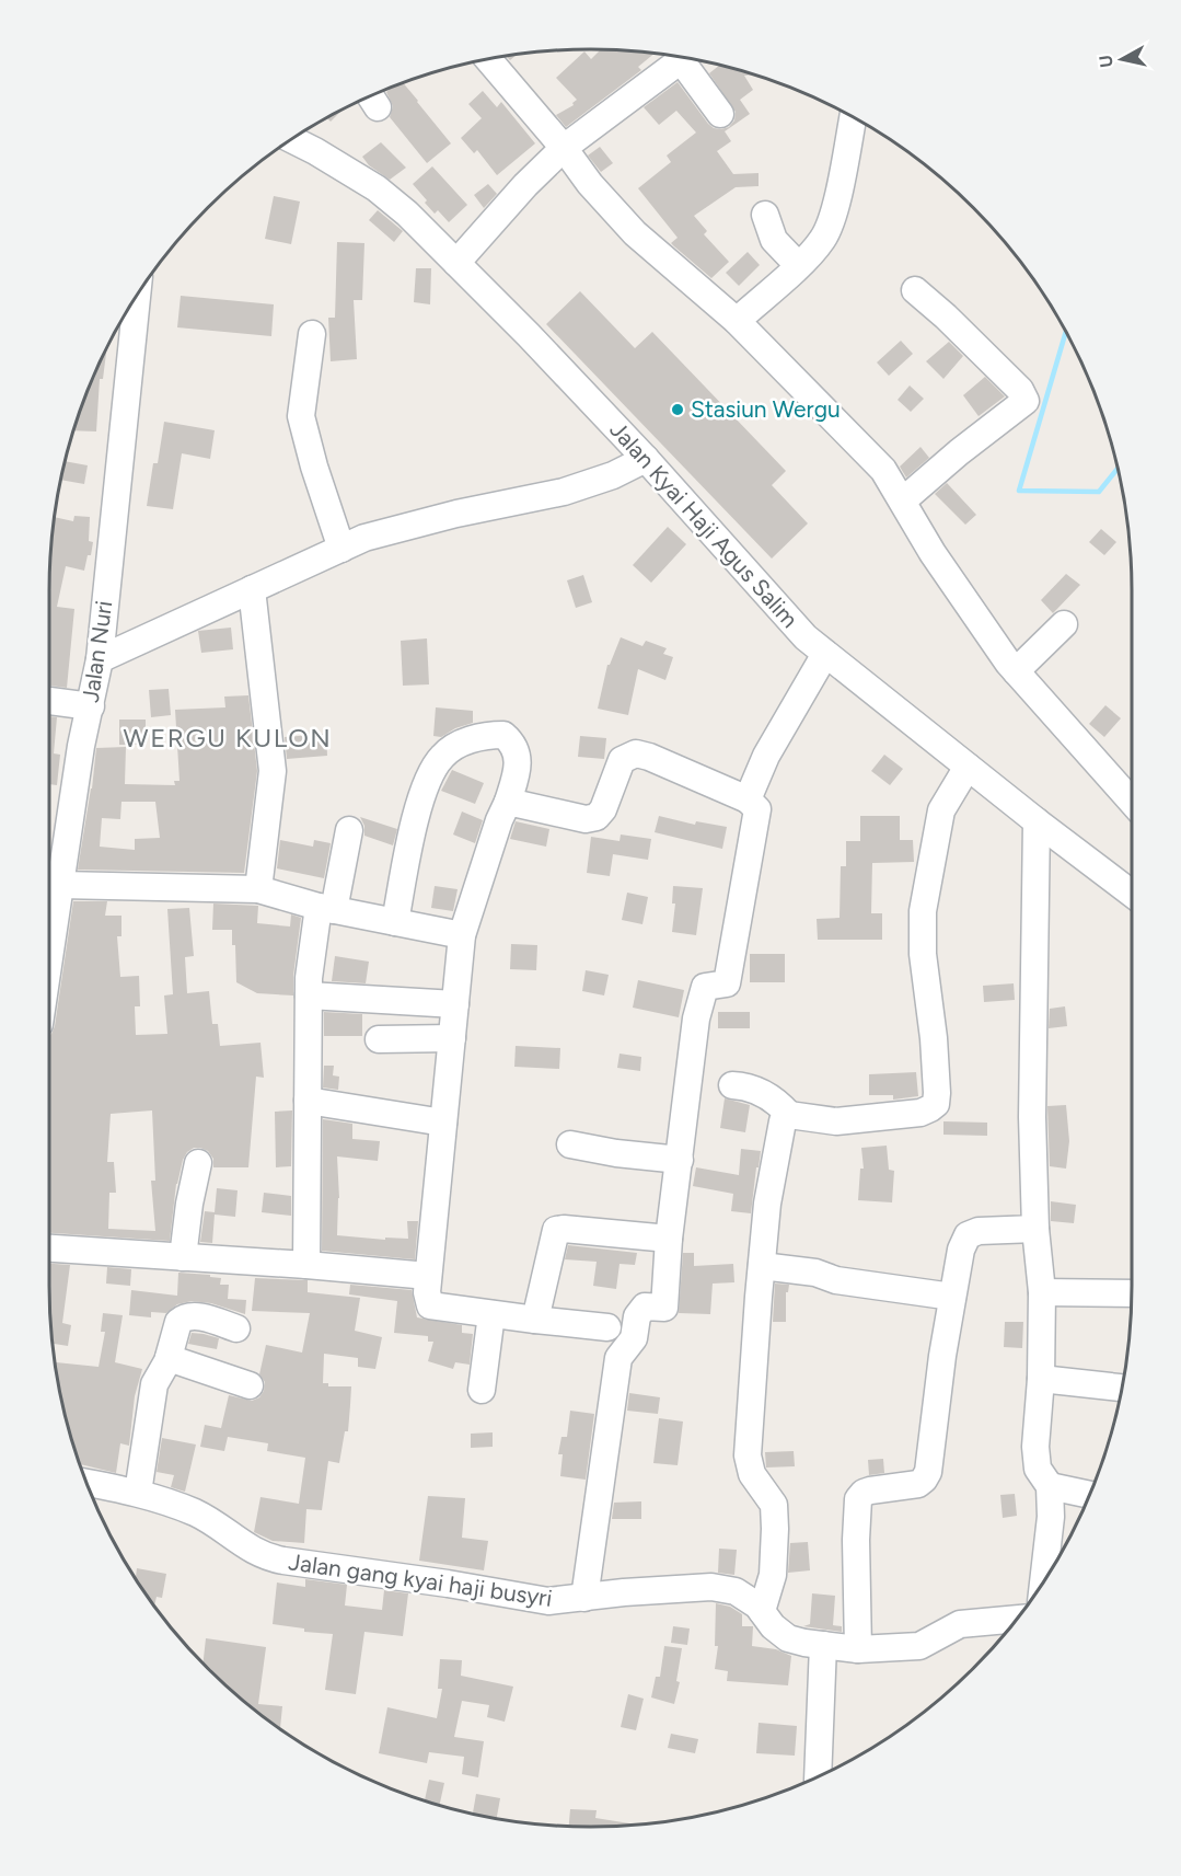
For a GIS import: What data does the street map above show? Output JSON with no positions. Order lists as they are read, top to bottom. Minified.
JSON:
{"streets":{"street":["Jalan Kyai Haji Agus Salim","Jalan Nuri","Jalan gang kyai haji busyri"]},"districts":["WERGU KULON"],"places":["Stasiun Wergu"],"north":"left"}
